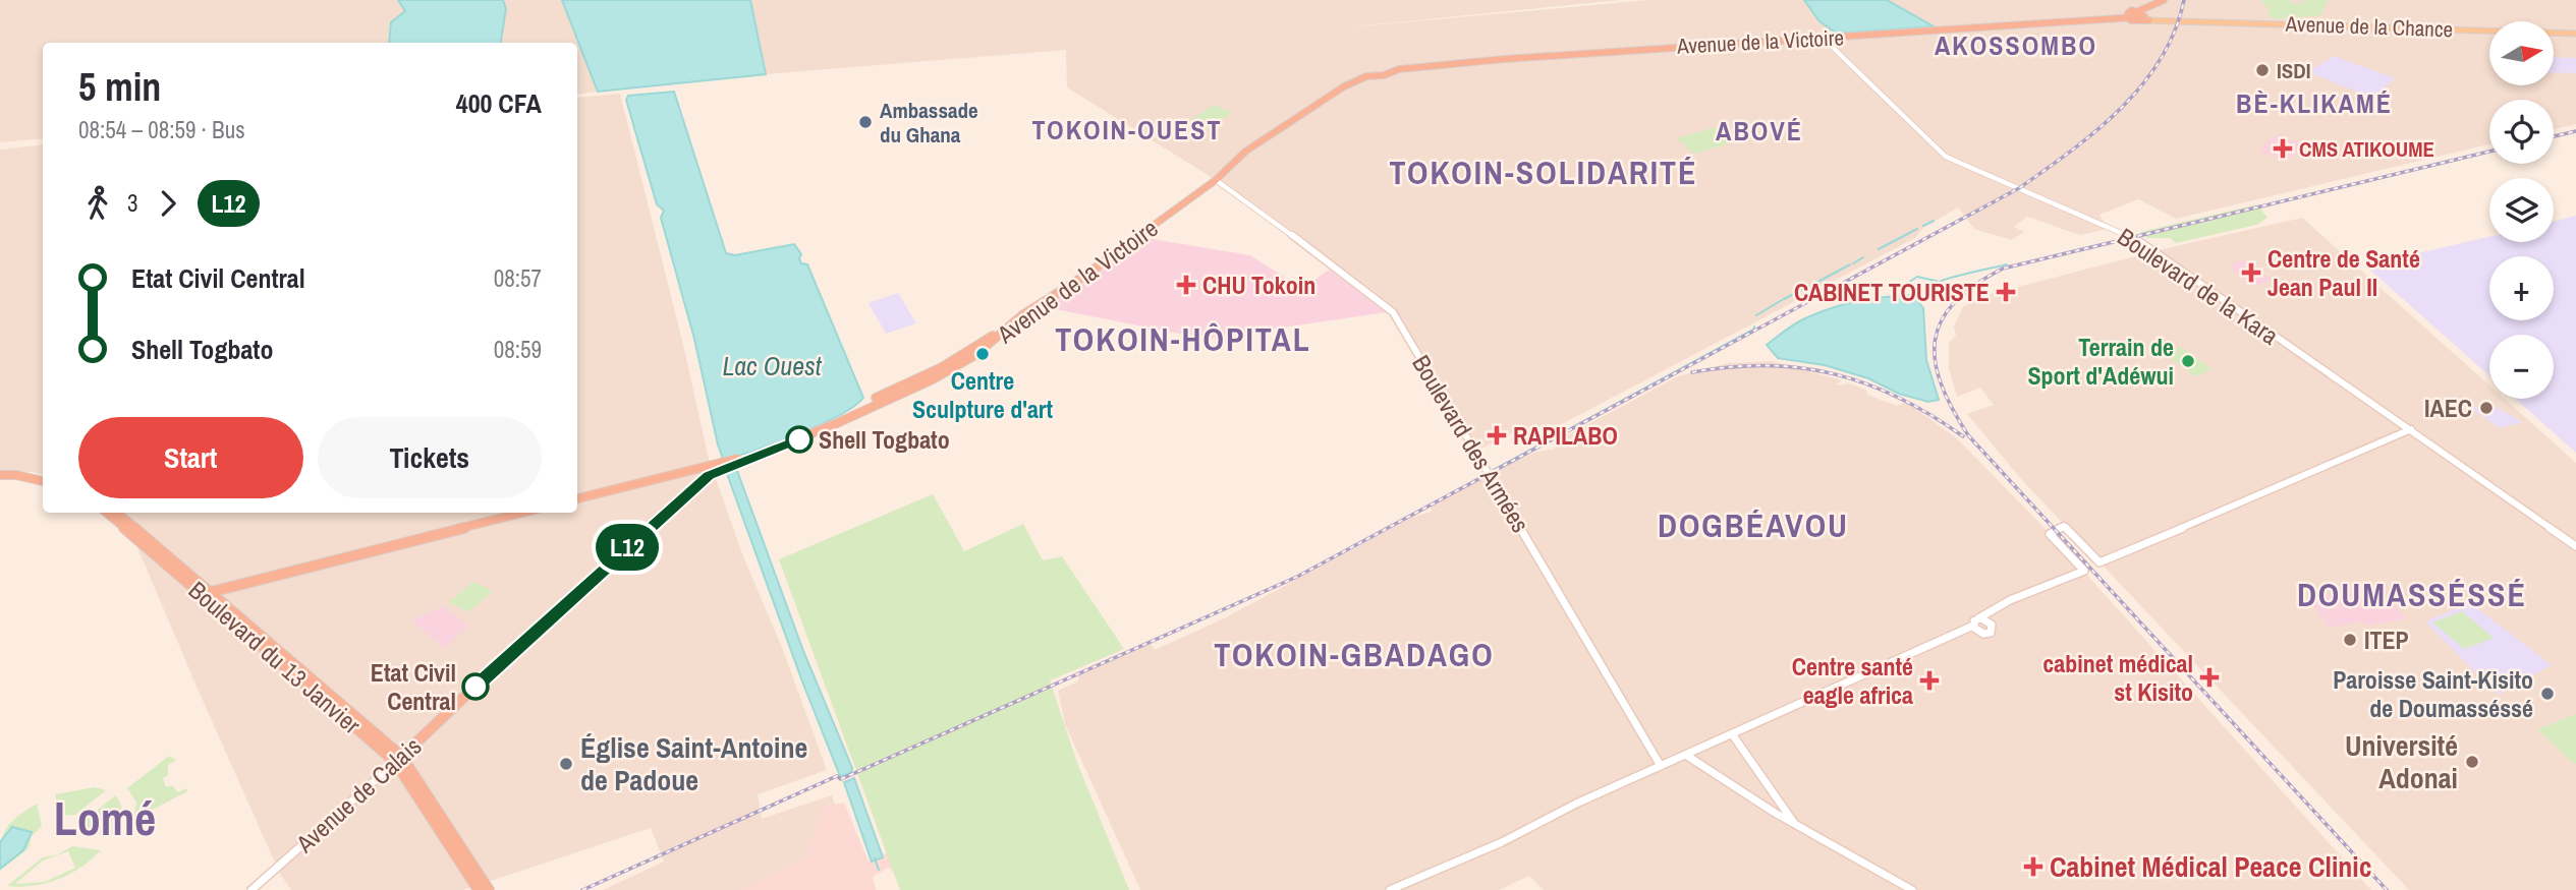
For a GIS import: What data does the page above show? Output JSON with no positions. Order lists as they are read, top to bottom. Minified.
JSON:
{"streets":{"highway":["Avenue de la Victoire","Boulevard du 13 Janvier","Avenue de Calais"],"main road":["Avenue de la Chance","Boulevard de la Kara","Boulevard des Armées"]},"crossings":[["Avenue de la Chance","Avenue de la Victoire"],["Avenue de la Victoire","Boulevard de la Kara"],["Avenue de la Victoire","Boulevard des Armées"],["Avenue de la Victoire","Avenue de Calais"],["Boulevard du 13 Janvier","Avenue de Calais"]],"districts":["AKOSSOMBO","BÈ-KLIKAMÉ","TOKOIN-OUEST","ABOVÉ","TOKOIN-SOLIDARITÉ","TOKOIN-HÔPITAL","DOGBÉAVOU","DOUMASSÉSSÉ","TOKOIN-GBADAGO","Lomé"],"water":["Lac Ouest"],"places":{"other":["ISDI","Ambassade du Ghana","Centre Sculpture d'art","Terrain de Sport d'Adéwui","IAEC","Shell Togbato","ITEP","Etat Civil Central","Paroisse Saint-Kisito de Doumasséssé","Université Adonai","Église Saint-Antoine de Padoue"],"health":["CMS ATIKOUME","Centre de Santé Jean Paul II","CHU Tokoin","CABINET TOURISTE","RAPILABO","cabinet médical st Kisito","Centre santé eagle africa","Cabinet Médical Peace Clinic"]},"lines":["bus line L12"],"north":"right","page":{"on_map":"L12","map_buttons":["+","−"],"heading":["5 min","08:54 – 08:59 · Bus","400 CFA"],"legs":["3","L12"],"list":[{"name":"Etat Civil Central","value":"08:57"},{"name":"Shell Togbato","value":"08:59"}],"buttons":["Start","Tickets"]}}
